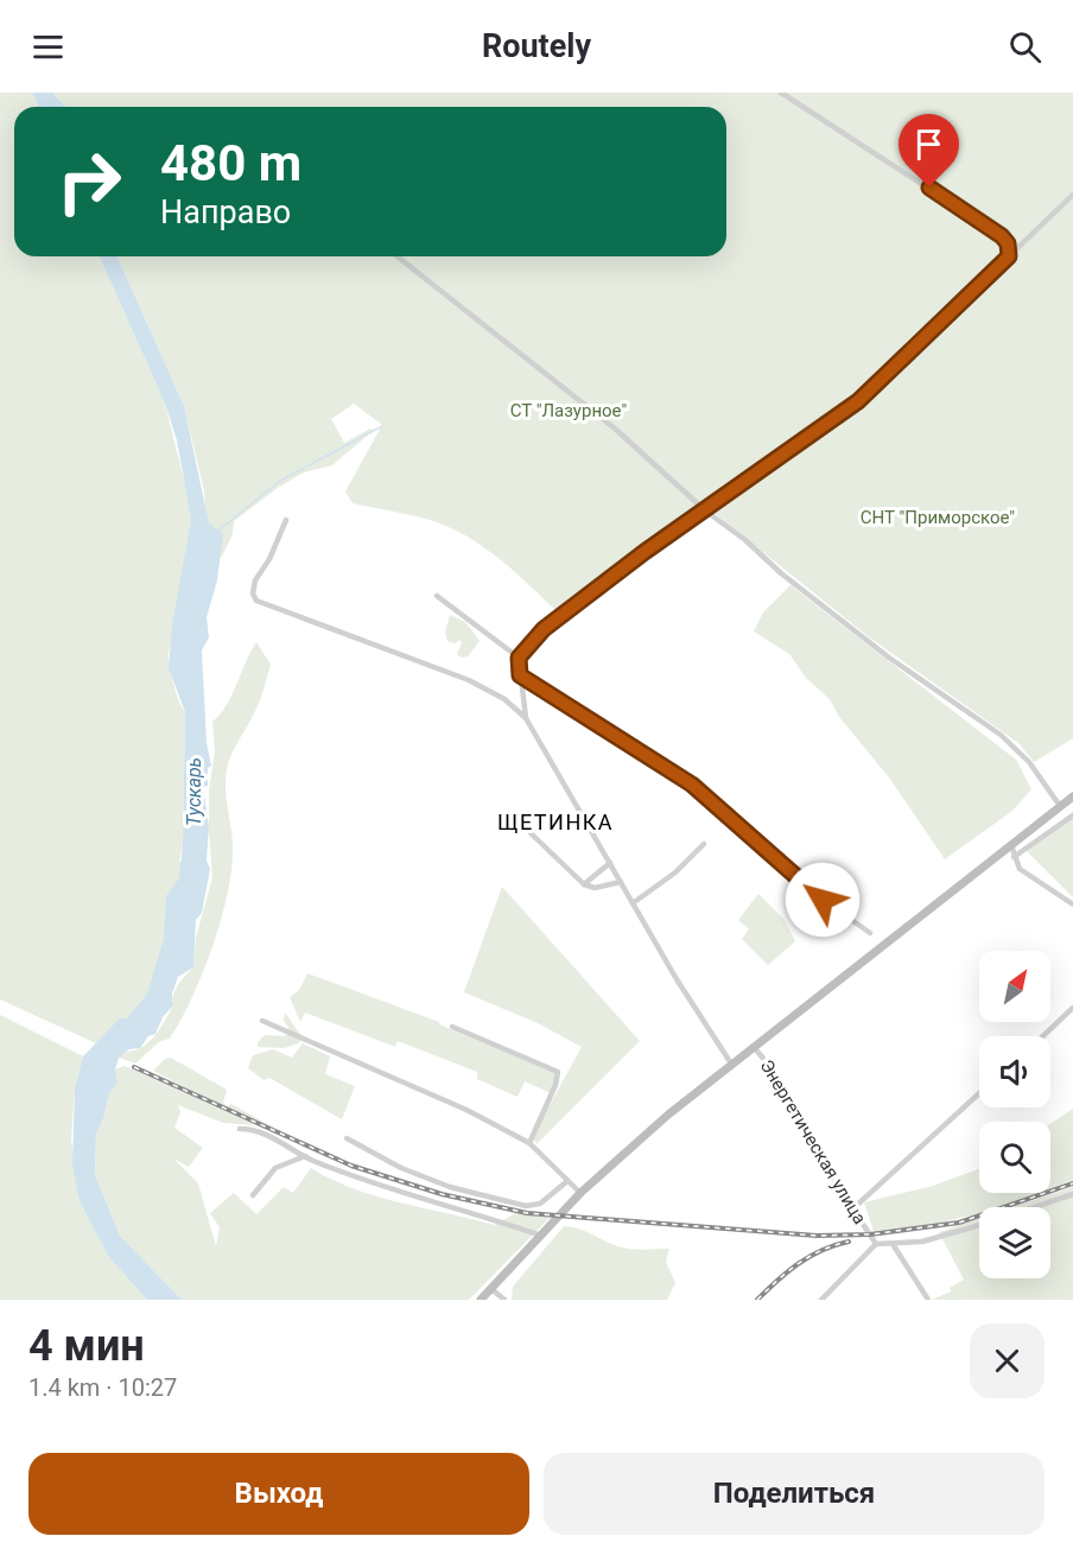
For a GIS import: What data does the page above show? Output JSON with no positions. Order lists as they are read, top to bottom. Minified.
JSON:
{"streets":{"street":["Энергетическая улица"]},"districts":["ЩЕТИНКА"],"water":["Тускарь"],"parks":["СТ \"Лазурное\"","СНТ \"Приморское\""],"north":"top right","page":{"header":"Routely","turn":["480 m","Направо"],"heading":["4 мин","1.4 km · 10:27"],"buttons":["Выход","Поделиться"]}}
